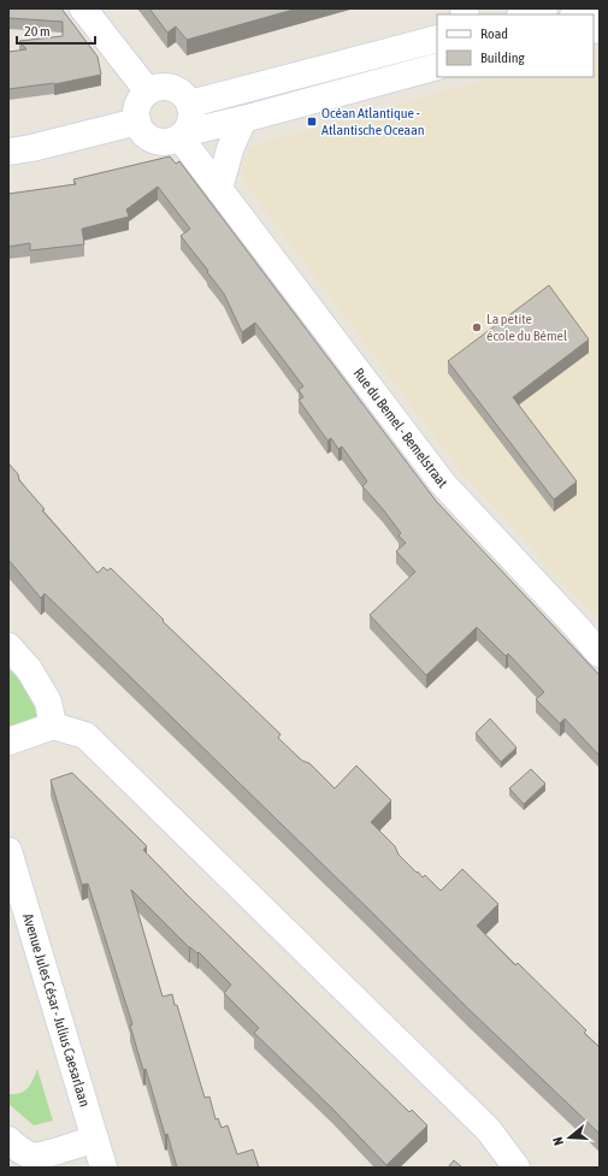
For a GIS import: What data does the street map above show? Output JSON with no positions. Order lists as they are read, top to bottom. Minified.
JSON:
{"streets":{"street":["Rue du Bemel - Bemelstraat","Avenue Jules César - Julius Caesarlaan"]},"places":{"transit":["Océan Atlantique - Atlantische Oceaan"],"other":["La petite école du Bémel"]},"legend":["Road","Building"],"scale_bar":"20 m","north":"left"}
